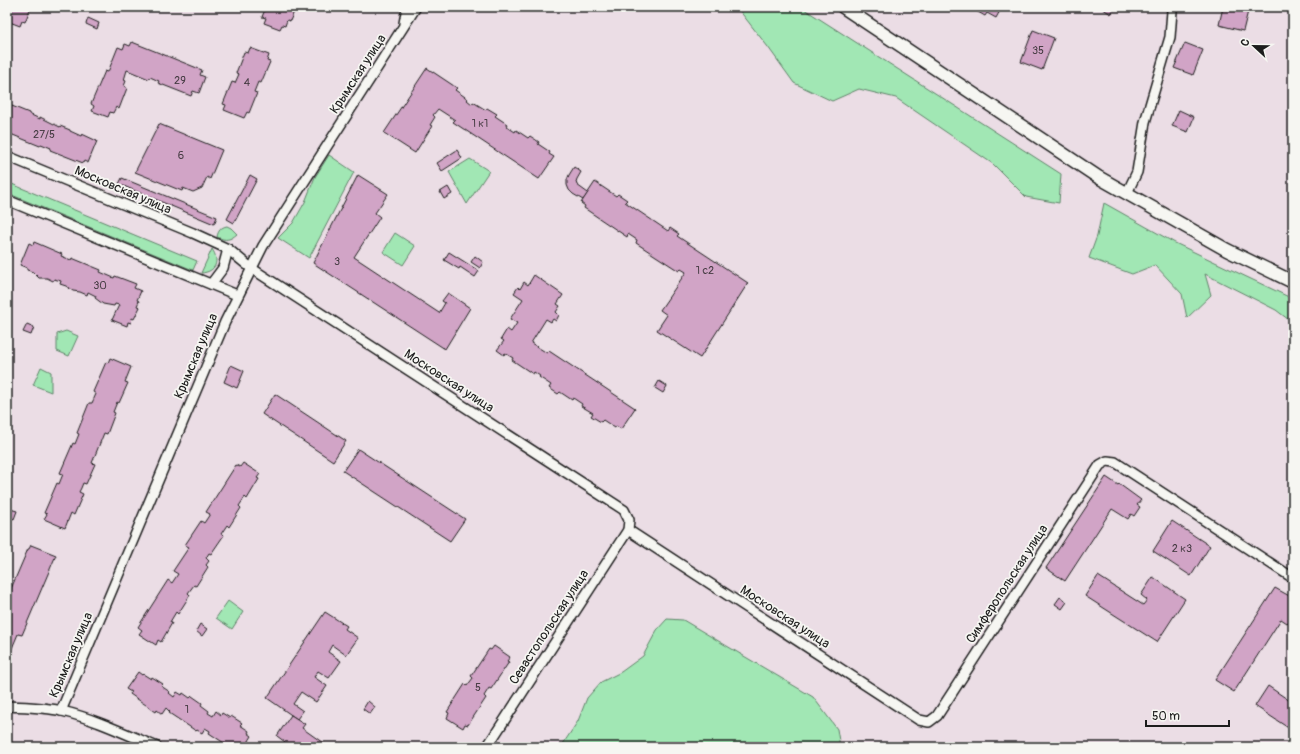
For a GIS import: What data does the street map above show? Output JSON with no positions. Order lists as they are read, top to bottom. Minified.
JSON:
{"streets":{"street":["Крымская улица","Московская улица","Симферопольская улица","Севастопольская улица"]},"crossings":[["Крымская улица","Московская улица"],["Московская улица","Симферопольская улица"],["Московская улица","Севастопольская улица"]],"house_numbers":["35","29","4","1 к1","27/5","6","3","1 с2","30","2 к3","5","1"],"scale_bar":"50 m","north":"left"}
